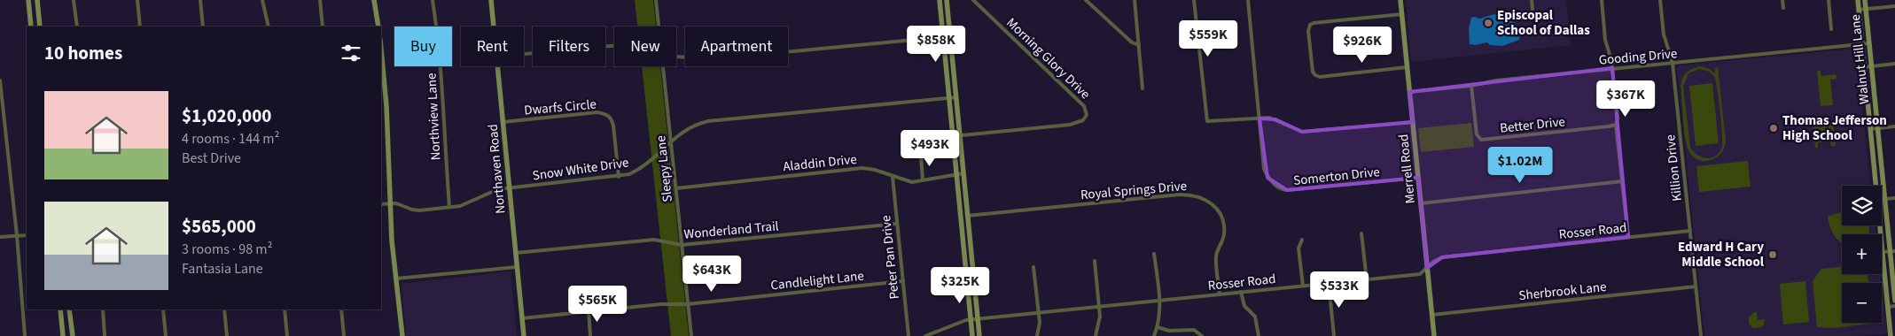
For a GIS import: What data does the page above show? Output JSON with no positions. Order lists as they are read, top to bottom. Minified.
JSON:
{"streets":{"main road":["Walnut Hill Lane","Northaven Road","Merrell Road"],"street":["Gooding Drive","Morning Glory Drive","Dwarfs Circle","Northview Lane","Better Drive","Aladdin Drive","Killion Drive","Snow White Drive","Sleepy Lane","Somerton Drive","Royal Springs Drive","Wonderland Trail","Rosser Road","Peter Pan Drive","Candlelight Lane","Sherbrook Lane"]},"crossings":[["Gooding Drive","Walnut Hill Lane"],["Gooding Drive","Better Drive"],["Gooding Drive","Killion Drive"],["Gooding Drive","Merrell Road"],["Dwarfs Circle","Northaven Road"],["Dwarfs Circle","Snow White Drive"],["Northview Lane","Snow White Drive"],["Aladdin Drive","Sleepy Lane"],["Aladdin Drive","Peter Pan Drive"],["Killion Drive","Rosser Road"],["Killion Drive","Sherbrook Lane"],["Northaven Road","Snow White Drive"],["Northaven Road","Wonderland Trail"],["Northaven Road","Candlelight Lane"],["Snow White Drive","Sleepy Lane"],["Sleepy Lane","Wonderland Trail"],["Sleepy Lane","Candlelight Lane"],["Merrell Road","Somerton Drive"],["Merrell Road","Rosser Road"],["Merrell Road","Sherbrook Lane"],["Royal Springs Drive","Rosser Road"],["Wonderland Trail","Peter Pan Drive"],["Peter Pan Drive","Candlelight Lane"]],"places":["Episcopal School of Dallas","Thomas Jefferson High School","Edward H Cary Middle School"],"page":{"price":["$559K","$858K","$926K","$367K","$493K","$1.02M","$643K","$325K","$533K","$565K"],"chip":["Buy","Rent","Filters","New","Apartment"],"heading":"10 homes","list":[{"name":"$1,020,000","note":"4 rooms · 144 m² · Best Drive"},{"name":"$565,000","note":"3 rooms · 98 m² · Fantasia Lane"}],"map_buttons":["+","−"]}}
